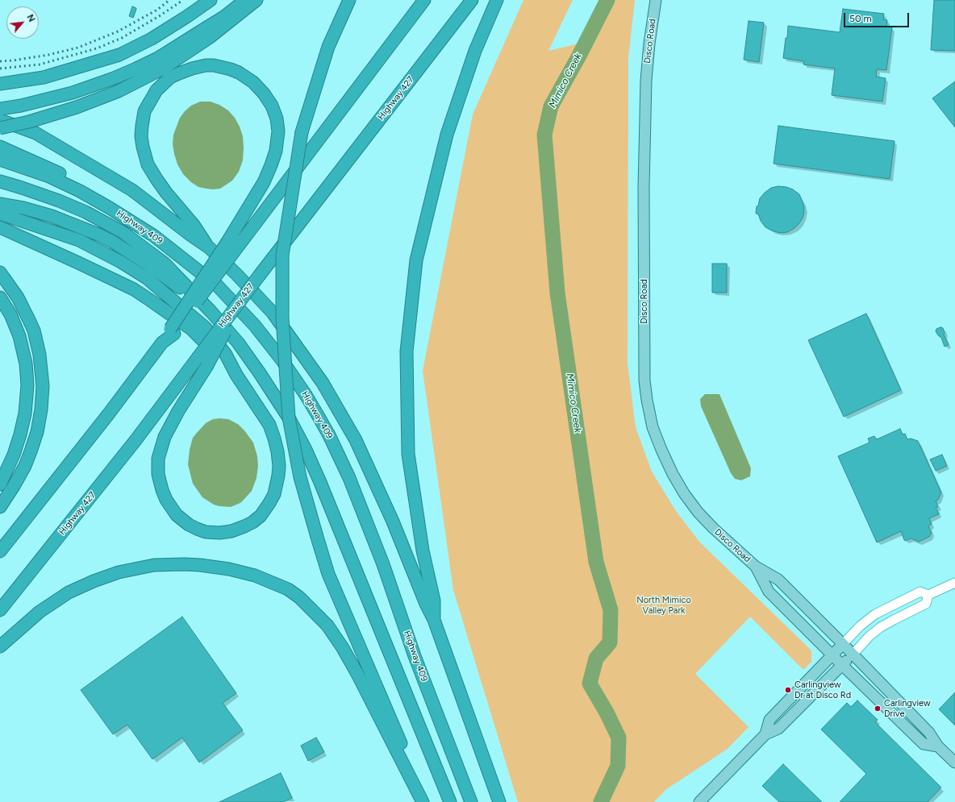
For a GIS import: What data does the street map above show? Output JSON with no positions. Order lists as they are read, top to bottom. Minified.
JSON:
{"streets":{"highway":["Highway 427","Highway 409"],"main road":["Disco Road"]},"water":["Mimico Creek"],"parks":["North Mimico Valley Park"],"places":["Carlingview Dr at Disco Rd","Carlingview Drive"],"scale_bar":"50 m","north":"top right"}
